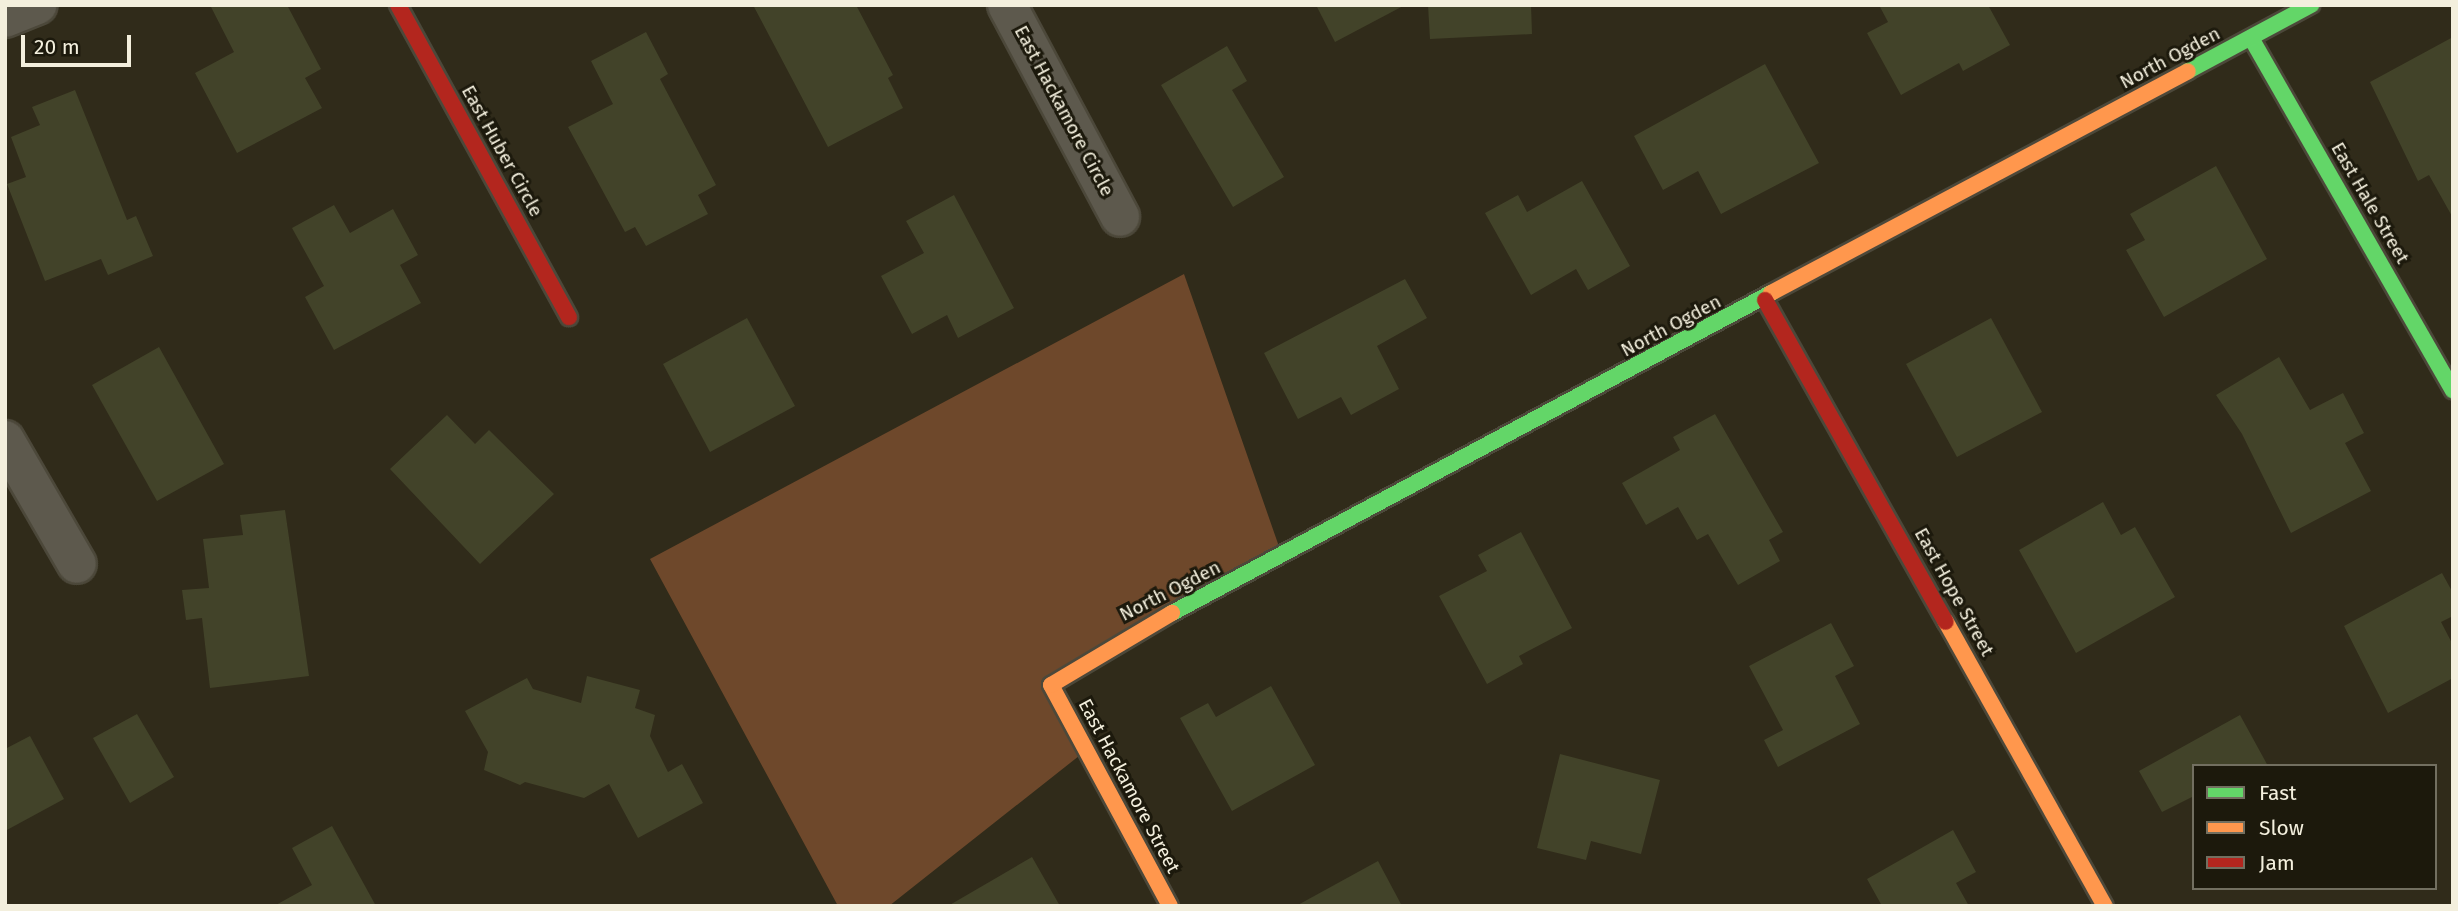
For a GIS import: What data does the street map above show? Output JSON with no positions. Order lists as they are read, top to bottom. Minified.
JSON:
{"streets":{"street":["North Ogden","East Hackamore Circle","East Huber Circle","East Hale Street","East Hope Street","East Hackamore Street"]},"crossings":[["North Ogden","East Hale Street"],["North Ogden","East Hope Street"],["North Ogden","East Hackamore Street"]],"legend":["Fast","Slow","Jam"],"scale_bar":"20 m"}
